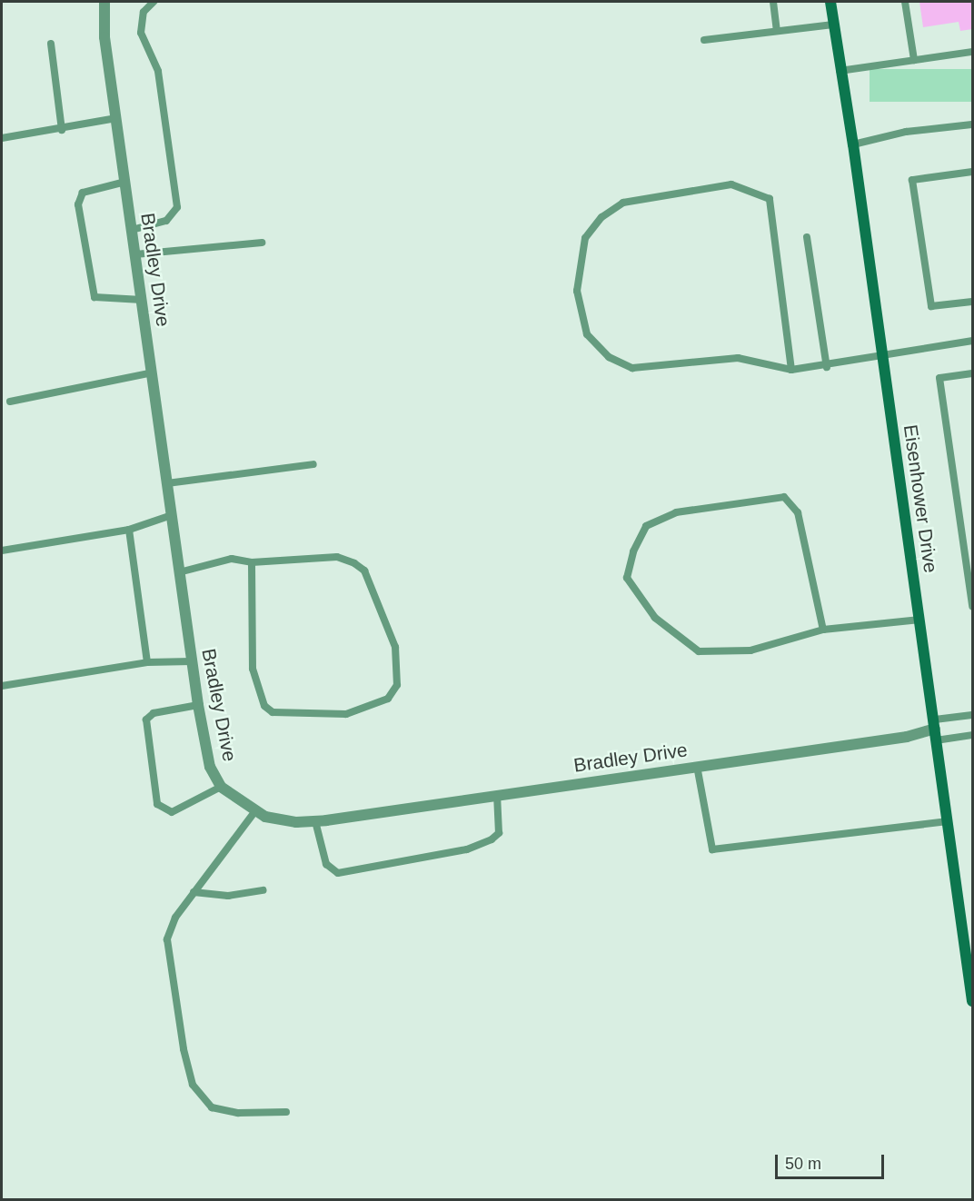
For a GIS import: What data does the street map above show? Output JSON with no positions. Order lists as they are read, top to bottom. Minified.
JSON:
{"streets":{"street":["Bradley Drive","Eisenhower Drive"]},"crossings":[["Bradley Drive","Eisenhower Drive"]],"scale_bar":"50 m"}
